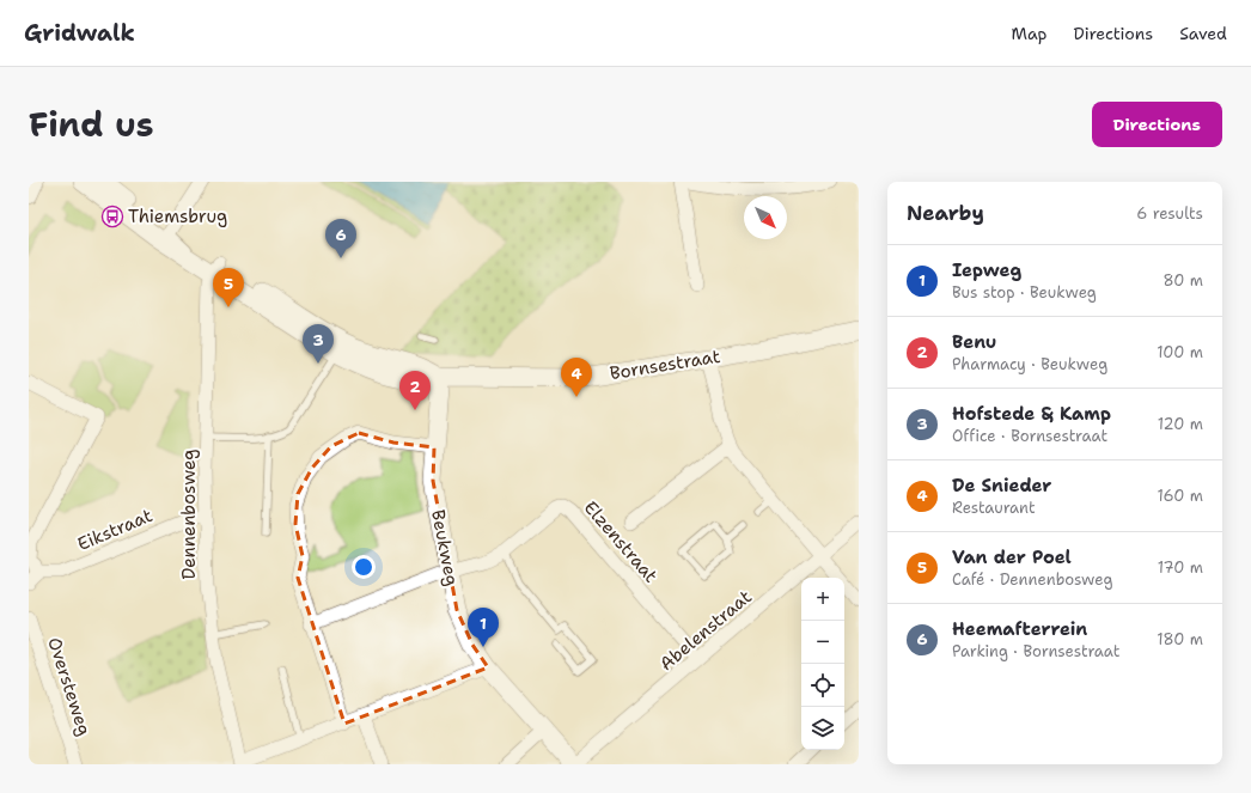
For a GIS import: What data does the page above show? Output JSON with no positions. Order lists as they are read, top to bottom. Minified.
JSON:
{"streets":{"main road":["Bornsestraat","Beukweg"],"street":["Dennenbosweg","Eikstraat","Elzenstraat","Abelenstraat","Oversteweg"]},"crossings":[["Bornsestraat","Dennenbosweg"],["Bornsestraat","Beukweg"],["Dennenbosweg","Eikstraat"],["Elzenstraat","Beukweg"],["Elzenstraat","Abelenstraat"],["Beukweg","Abelenstraat"]],"places":{"bus stop":["Thiemsbrug"]},"north":"bottom right","page":{"header":"Gridwalk","nav":["Map","Directions","Saved"],"title":"Find us","buttons":"Directions","heading":["Nearby","6 results"],"pins":["6","5","3","4","2","1"],"list":[{"mark":"1","name":"Iepweg","note":"Bus stop · Beukweg","value":"80 m"},{"mark":"2","name":"Benu","note":"Pharmacy · Beukweg","value":"100 m"},{"mark":"3","name":"Hofstede & Kamp","note":"Office · Bornsestraat","value":"120 m"},{"mark":"4","name":"De Snieder","note":"Restaurant","value":"160 m"},{"mark":"5","name":"Van der Poel","note":"Café · Dennenbosweg","value":"170 m"},{"mark":"6","name":"Heemafterrein","note":"Parking · Bornsestraat","value":"180 m"}],"map_buttons":["+","−"]}}
